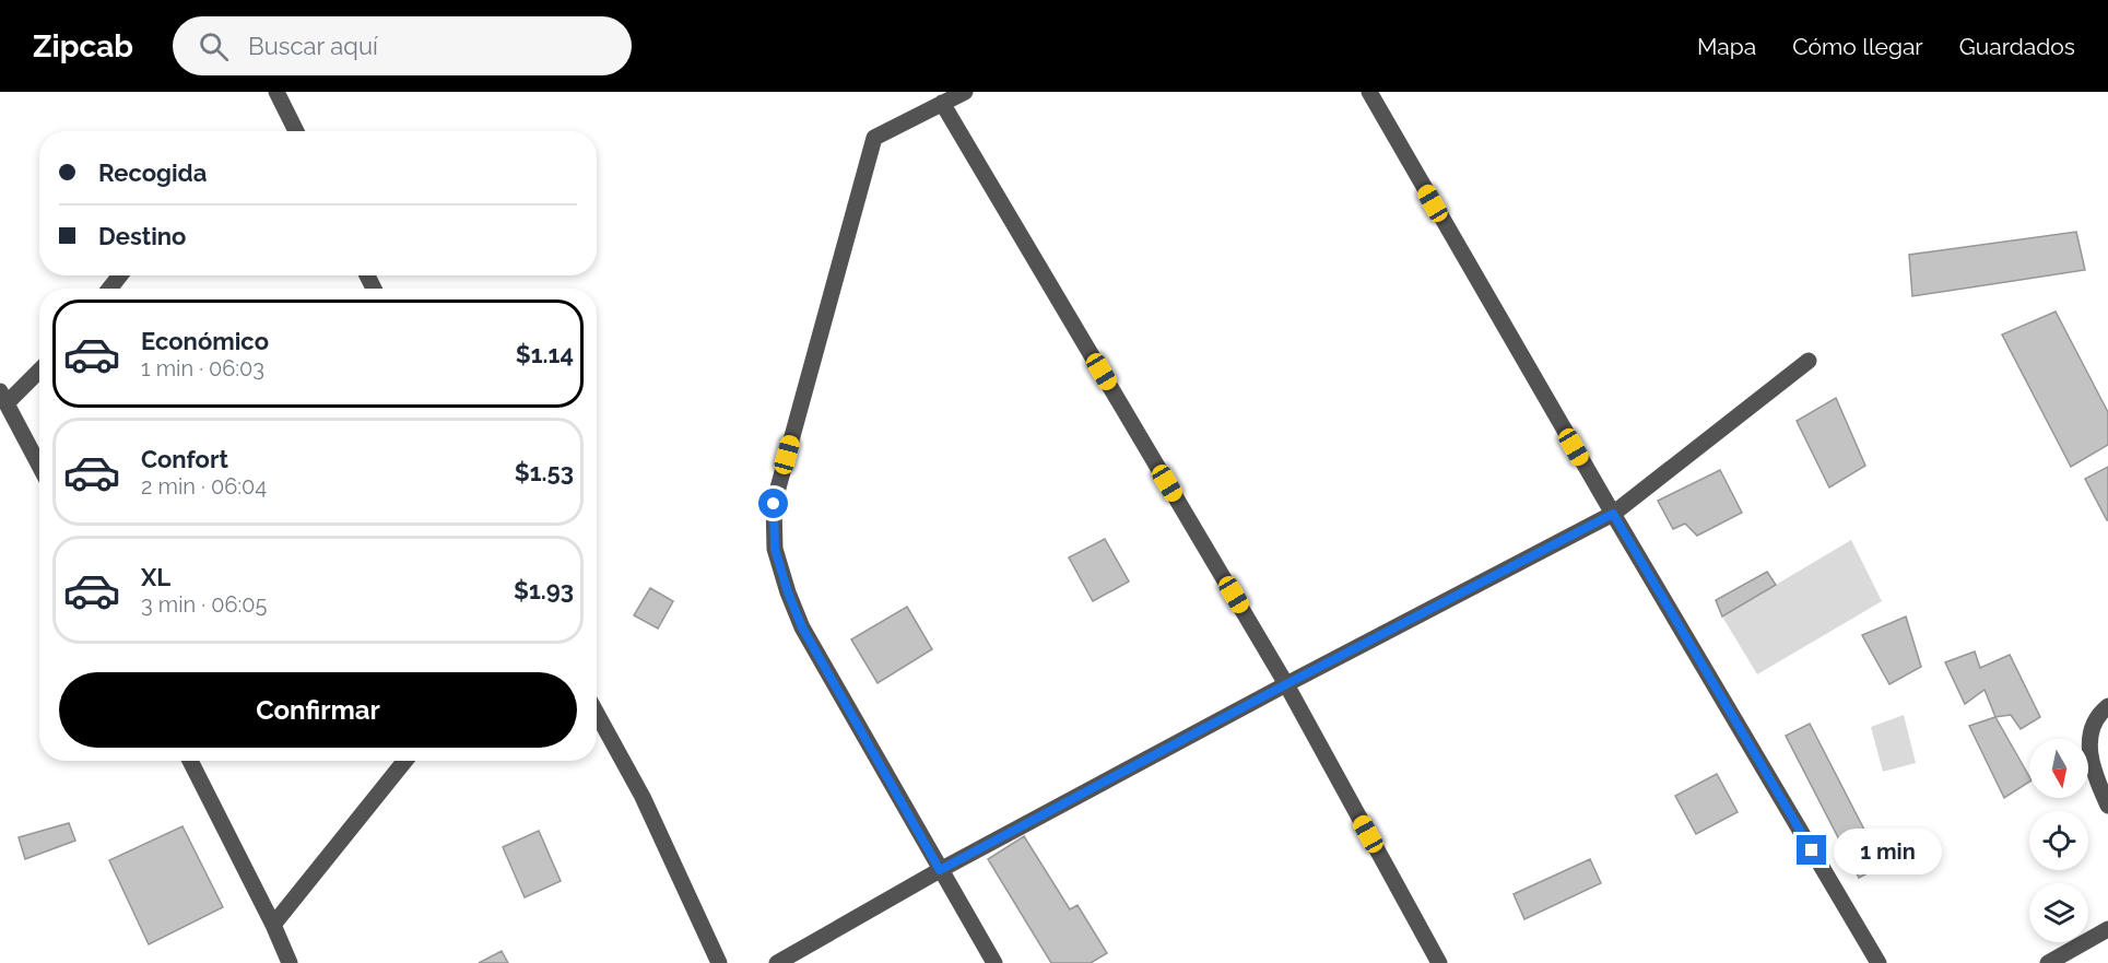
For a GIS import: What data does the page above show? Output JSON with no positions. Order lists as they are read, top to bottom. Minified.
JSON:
{"north":"bottom","page":{"header":"Zipcab","search":"Buscar aquí","nav":["Mapa","Cómo llegar","Guardados"],"banner":["Recogida","Destino"],"list":[{"name":"Económico","note":"1 min · 06:03","value":"$1.14"},{"name":"Confort","note":"2 min · 06:04","value":"$1.53"},{"name":"XL","note":"3 min · 06:05","value":"$1.93"}],"buttons":"Confirmar","bubble":"1 min"}}
